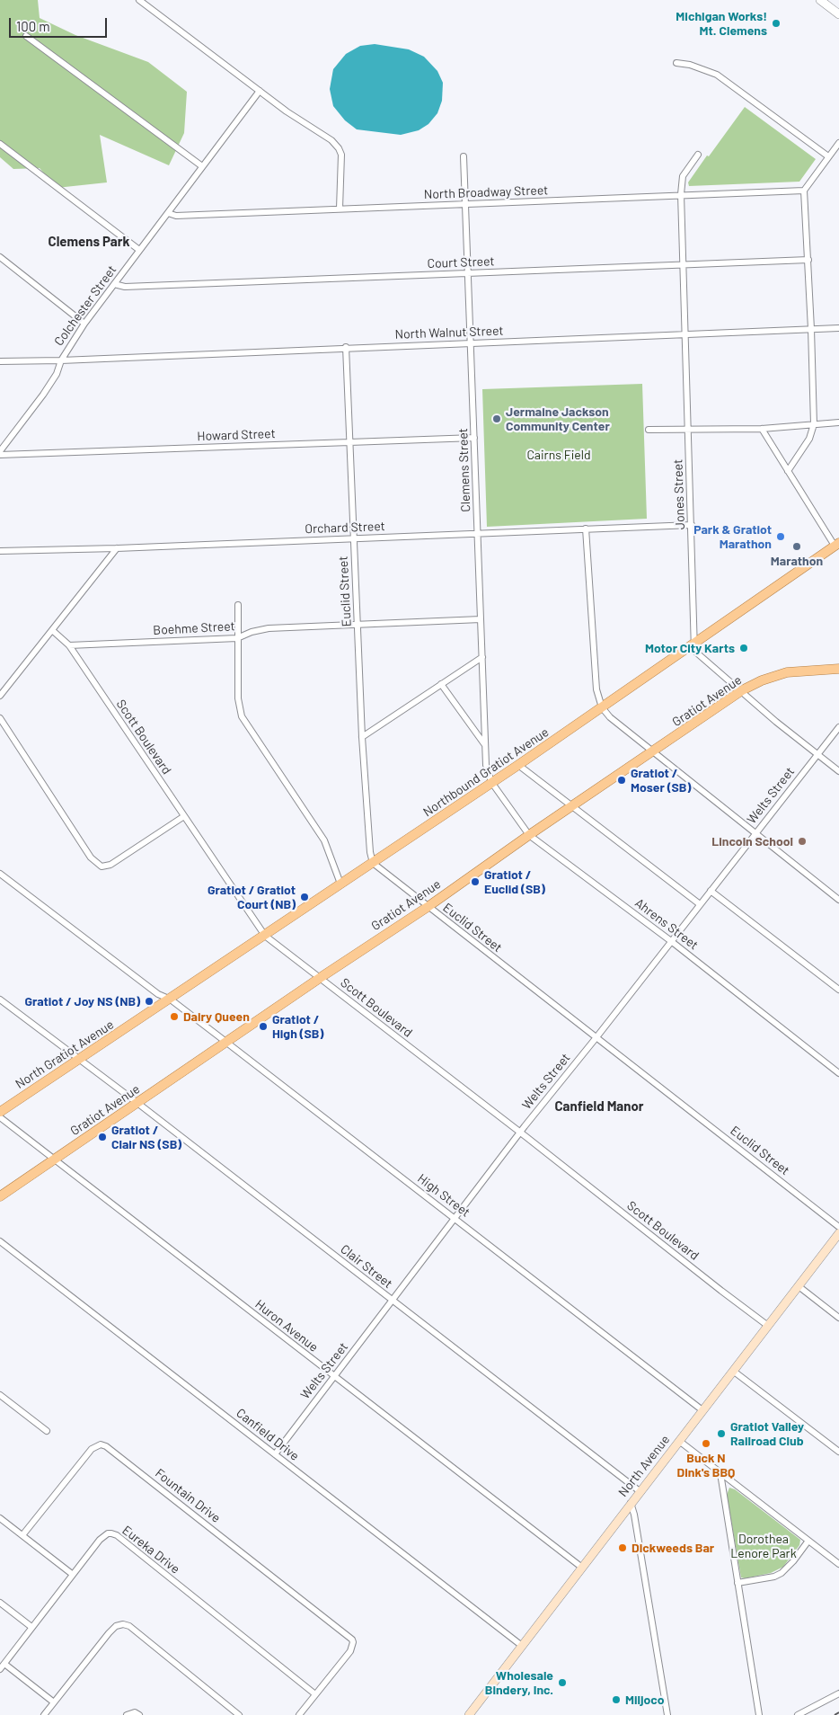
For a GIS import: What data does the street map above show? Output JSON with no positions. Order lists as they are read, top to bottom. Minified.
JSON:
{"streets":{"main road":["Gratiot Avenue","Northbound Gratiot Avenue","North Gratiot Avenue","North Avenue"],"street":["North Broadway Street","Court Street","Colchester Street","North Walnut Street","Howard Street","Clemens Street","Jones Street","Orchard Street","Euclid Street","Boehme Street","Scott Boulevard","Welts Street","Ahrens Street","High Street","Clair Street","Huron Avenue","Canfield Drive","Fountain Drive","Eureka Drive"]},"crossings":[["North Broadway Street","Colchester Street"],["North Broadway Street","Clemens Street"],["North Broadway Street","Jones Street"],["Court Street","Colchester Street"],["Court Street","Clemens Street"],["Court Street","Jones Street"],["Colchester Street","North Walnut Street"],["Colchester Street","Howard Street"],["North Walnut Street","Clemens Street"],["North Walnut Street","Jones Street"],["North Walnut Street","Euclid Street"],["Howard Street","Clemens Street"],["Howard Street","Euclid Street"],["Clemens Street","Orchard Street"],["Clemens Street","Boehme Street"],["Clemens Street","Northbound Gratiot Avenue"],["Clemens Street","Ahrens Street"],["Jones Street","Orchard Street"],["Jones Street","Northbound Gratiot Avenue"],["Orchard Street","Euclid Street"],["Euclid Street","Boehme Street"],["Euclid Street","Gratiot Avenue"],["Euclid Street","Northbound Gratiot Avenue"],["Euclid Street","Welts Street"],["Boehme Street","Scott Boulevard"],["Gratiot Avenue","Scott Boulevard"],["Gratiot Avenue","Ahrens Street"],["Gratiot Avenue","High Street"],["Gratiot Avenue","Clair Street"],["Gratiot Avenue","Huron Avenue"],["Scott Boulevard","Northbound Gratiot Avenue"],["Scott Boulevard","Welts Street"],["Scott Boulevard","North Avenue"],["Northbound Gratiot Avenue","Ahrens Street"],["Northbound Gratiot Avenue","North Gratiot Avenue"],["Northbound Gratiot Avenue","High Street"],["Welts Street","Ahrens Street"],["Welts Street","High Street"],["Welts Street","Clair Street"],["Welts Street","Huron Avenue"],["Welts Street","Canfield Drive"],["North Gratiot Avenue","Clair Street"],["High Street","North Avenue"],["Clair Street","North Avenue"],["Huron Avenue","North Avenue"],["Canfield Drive","North Avenue"],["Fountain Drive","Eureka Drive"]],"districts":["Clemens Park","Canfield Manor"],"parks":["Cairns Field","Dorothea Lenore Park"],"places":["Michigan Works! Mt. Clemens","Jermaine Jackson Community Center","Park & Gratiot Marathon","Marathon","Motor City Karts","Gratiot / Moser (SB)","Lincoln School","Gratiot / Euclid (SB)","Gratiot / Gratiot Court (NB)","Gratiot / Joy NS (NB)","Dairy Queen","Gratiot / High (SB)","Gratiot / Clair NS (SB)","Gratiot Valley Railroad Club","Buck N Dink's BBQ","Dickweeds Bar","Wholesale Bindery, Inc.","Miljoco"],"scale_bar":"100 m"}
